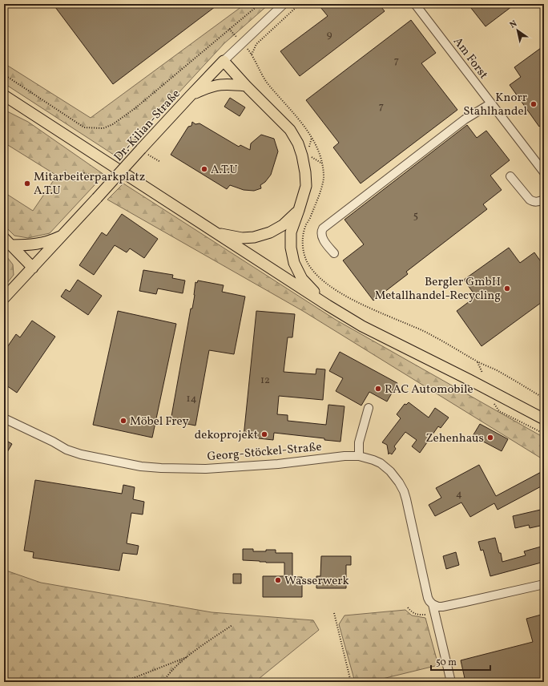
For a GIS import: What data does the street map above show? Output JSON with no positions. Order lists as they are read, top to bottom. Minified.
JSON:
{"streets":{"main road":["Dr.-Kilian-Straße"],"street":["Am Forst","Georg-Stöckel-Straße"]},"places":["Knorr Stahlhandel","A.T.U","Mitarbeiterparkplatz A.T.U","Bergler GmbH Metallhandel-Recycling","RAC Automobile","Möbel Frey","dekoprojekt","Zehenhaus","Wasserwerk"],"house_numbers":["9","7","7","5","12","14","4"],"scale_bar":"50 m","north":"top left"}
